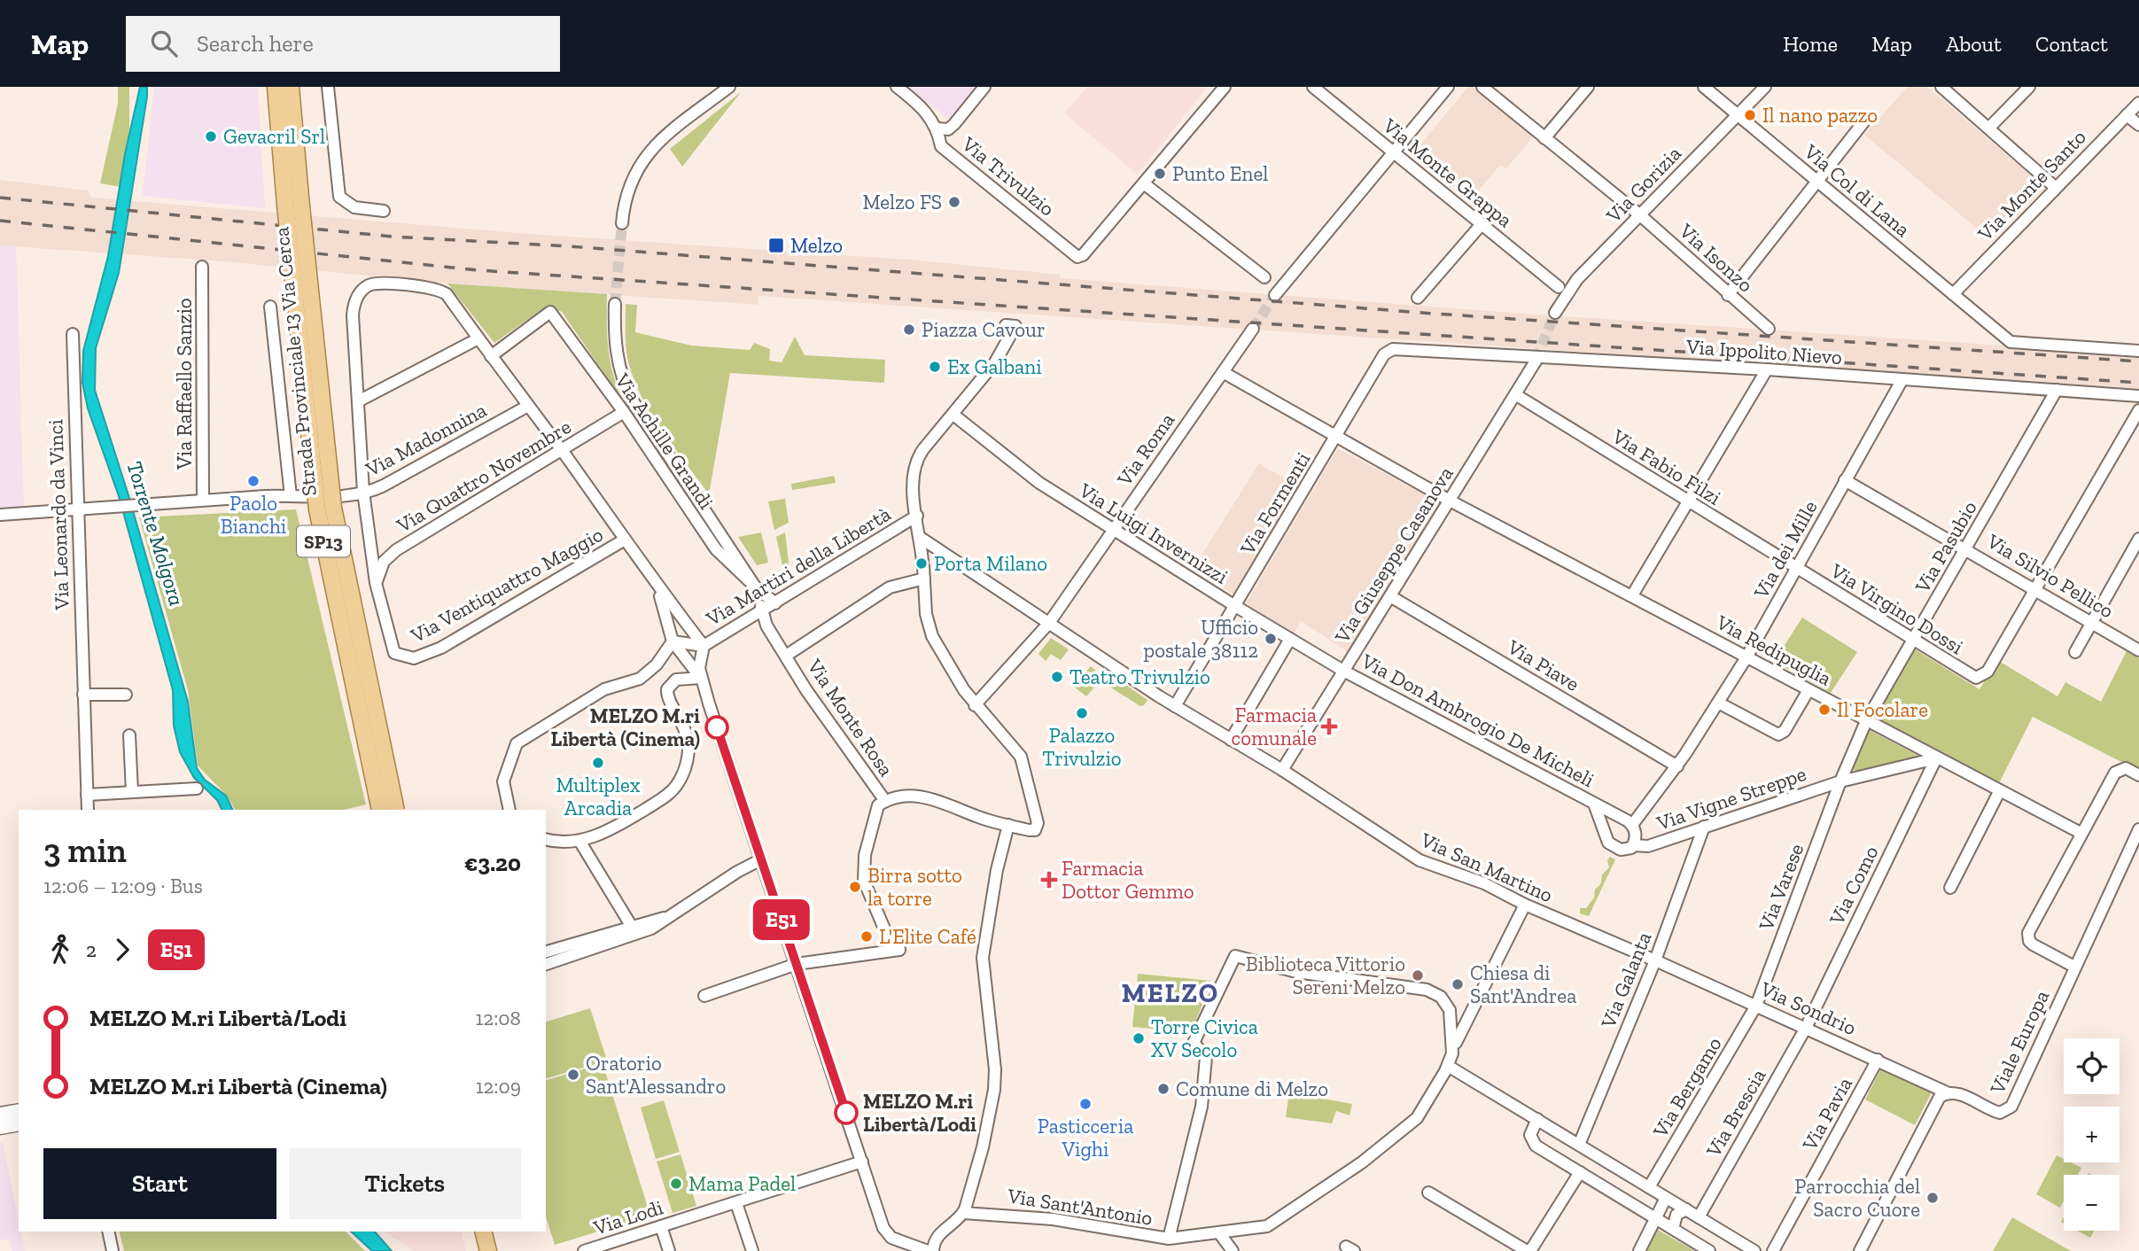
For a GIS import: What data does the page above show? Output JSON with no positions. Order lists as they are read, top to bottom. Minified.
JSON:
{"streets":{"main road":["Strada Provinciale 13 Via Cerca","SP13"],"street":["Via Monte Grappa","Via Trivulzio","Via Gorizia","Via Monte Santo","Via Col di Lana","Via Isonzo","Via Ippolito Nievo","Via Raffaello Sanzio","Via Madonnina","Via Achille Grandi","Via Roma","Via Fabio Filzi","Via Quattro Novembre","Via Formenti","Via Leonardo da Vinci","Via Luigi Invernizzi","Via Pasubio","Via dei Mille","Via Giuseppe Casanova","Via Martiri della Libertà","Via Silvio Pellico","Via Ventiquattro Maggio","Via Virgino Dossi","Via Redipuglia","Via Piave","Via Monte Rosa","Via Don Ambrogio De Micheli","Via Vigne Streppe","Via San Martino","Via Como","Via Varese","Via Galanta","Via Sondrio","Viale Europa","Via Bergamo","Via Brescia","Via Pavia","Via Sant'Antonio","Via Lodi"]},"crossings":[["Via Gorizia","Via Col di Lana"],["Via Gorizia","Via Isonzo"],["Via Monte Santo","Via Col di Lana"],["Via Ippolito Nievo","Via Formenti"],["Via Ippolito Nievo","Via Pasubio"],["Via Ippolito Nievo","Via dei Mille"],["Via Raffaello Sanzio","Via Madonnina"],["Via Madonnina","Via Leonardo da Vinci"],["Via Achille Grandi","Via Quattro Novembre"],["Via Roma","Via Luigi Invernizzi"],["Via Roma","Via Redipuglia"],["Via Roma","Via San Martino"],["Via Fabio Filzi","Via dei Mille"],["Via Fabio Filzi","Via Virgino Dossi"],["Via Quattro Novembre","Via Ventiquattro Maggio"],["Via Formenti","Via Luigi Invernizzi"],["Via Formenti","Via Redipuglia"],["Via Formenti","Via San Martino"],["Via Luigi Invernizzi","Via Giuseppe Casanova"],["Via Luigi Invernizzi","Via Don Ambrogio De Micheli"],["Via Pasubio","Via Silvio Pellico"],["Via Pasubio","Via Virgino Dossi"],["Via Pasubio","Via Redipuglia"],["Via Pasubio","Via Varese"],["Via dei Mille","Via Silvio Pellico"],["Via dei Mille","Via Virgino Dossi"],["Via dei Mille","Via Redipuglia"],["Via dei Mille","Via Piave"],["Via dei Mille","Via Don Ambrogio De Micheli"],["Via Giuseppe Casanova","Via Redipuglia"],["Via Giuseppe Casanova","Via Piave"],["Via Giuseppe Casanova","Via Don Ambrogio De Micheli"],["Via Giuseppe Casanova","Via San Martino"],["Via Martiri della Libertà","Via Monte Rosa"],["Via Martiri della Libertà","Via Lodi"],["Via Silvio Pellico","Via Virgino Dossi"],["Via Redipuglia","Via Vigne Streppe"],["Via Redipuglia","Via Como"],["Via Redipuglia","Via Varese"],["Via Don Ambrogio De Micheli","Via Vigne Streppe"],["Via Vigne Streppe","Via Como"],["Via Vigne Streppe","Via Varese"],["Via Vigne Streppe","Via Galanta"],["Via San Martino","Via Galanta"],["Via San Martino","Via Sondrio"],["Via Como","Via Sondrio"],["Via Como","Via Brescia"],["Via Varese","Via Sondrio"],["Via Varese","Via Bergamo"],["Via Galanta","Via Sondrio"],["Via Sondrio","Viale Europa"],["Via Sondrio","Via Bergamo"],["Via Sondrio","Via Brescia"],["Via Sondrio","Via Pavia"]],"districts":["MELZO"],"water":["Torrente Molgora"],"places":{"other":["Il nano pazzo","Gevacril Srl","Punto Enel","Melzo FS","Piazza Cavour","Ex Galbani","Paolo Bianchi","Porta Milano","Ufficio postale 38112","Teatro Trivulzio","Il Focolare","Palazzo Trivulzio","MELZO M.ri Libertà (Cinema)","Multiplex Arcadia","Birra sotto la torre","L'Elite Café","Biblioteca Vittorio Sereni Melzo","Chiesa di Sant'Andrea","Torre Civica XV Secolo","Oratorio Sant'Alessandro","Comune di Melzo","Pasticceria Vighi","MELZO M.ri Libertà/Lodi","Mama Padel","Parrocchia del Sacro Cuore"],"transit":["Melzo"],"health":["Farmacia comunale","Farmacia Dottor Gemmo"]},"lines":["bus line E51"],"page":{"header":"Map","search":"Search here","nav":["Home","Map","About","Contact"],"on_map":"E51","heading":["3 min","12:06 – 12:09 · Bus","€3.20"],"legs":["2","E51"],"list":[{"name":"MELZO M.ri Libertà/Lodi","value":"12:08"},{"name":"MELZO M.ri Libertà (Cinema)","value":"12:09"}],"map_buttons":["+","−"],"buttons":["Start","Tickets"]}}
